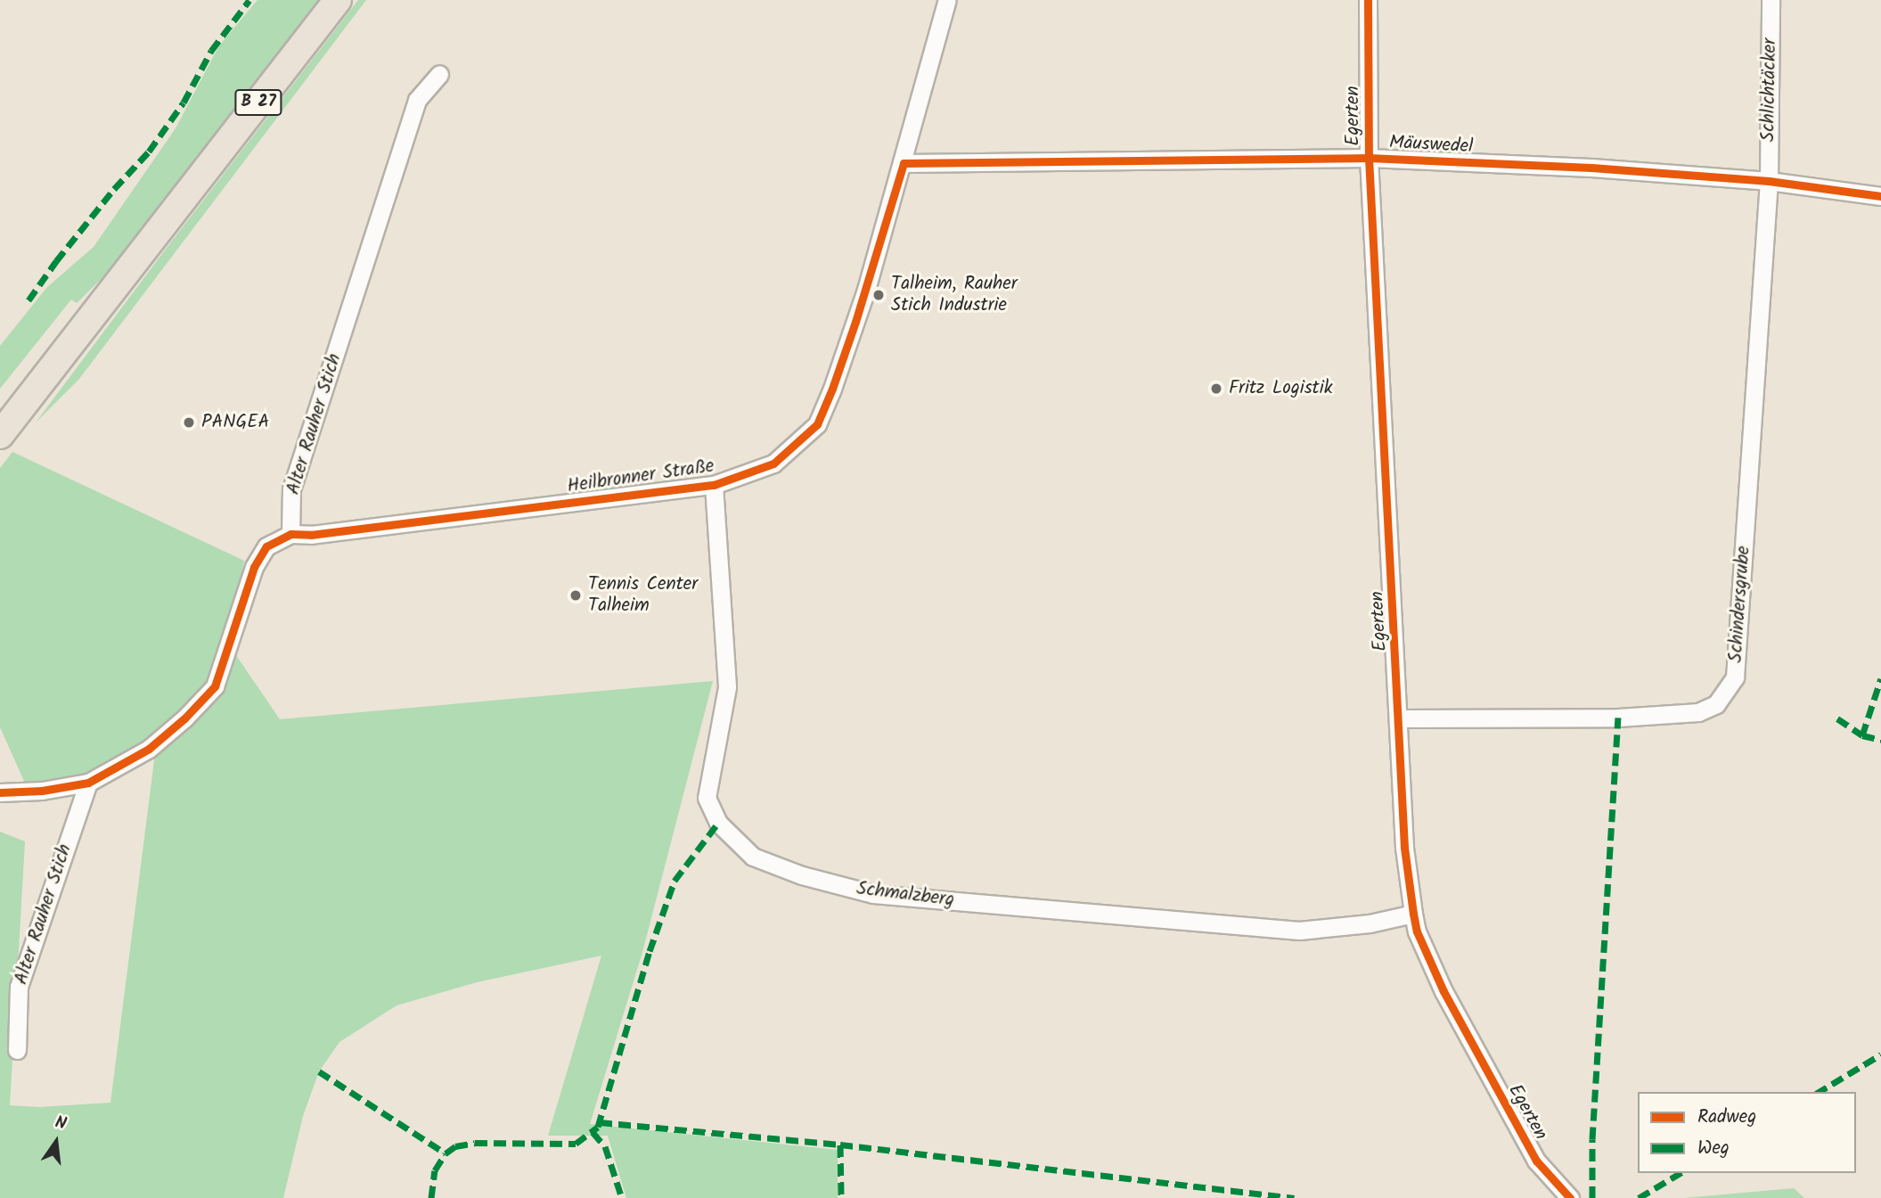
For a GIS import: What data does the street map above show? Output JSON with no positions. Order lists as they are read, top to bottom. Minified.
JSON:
{"streets":{"main road":["B 27"],"street":["Schlichtäcker","Egerten","Mäuswedel","Alter Rauher Stich","Heilbronner Straße","Schindersgrube","Schmalzberg"]},"crossings":[["Schlichtäcker","Mäuswedel"],["Schlichtäcker","Schindersgrube"],["Egerten","Mäuswedel"],["Egerten","Schindersgrube"],["Egerten","Schmalzberg"],["Mäuswedel","Heilbronner Straße"],["Mäuswedel","Schindersgrube"],["Alter Rauher Stich","Heilbronner Straße"],["Heilbronner Straße","Schmalzberg"]],"places":["Talheim, Rauher Stich Industrie","Fritz Logistik","PANGEA","Tennis Center Talheim"],"legend":["Radweg","Weg"],"north":"top"}
